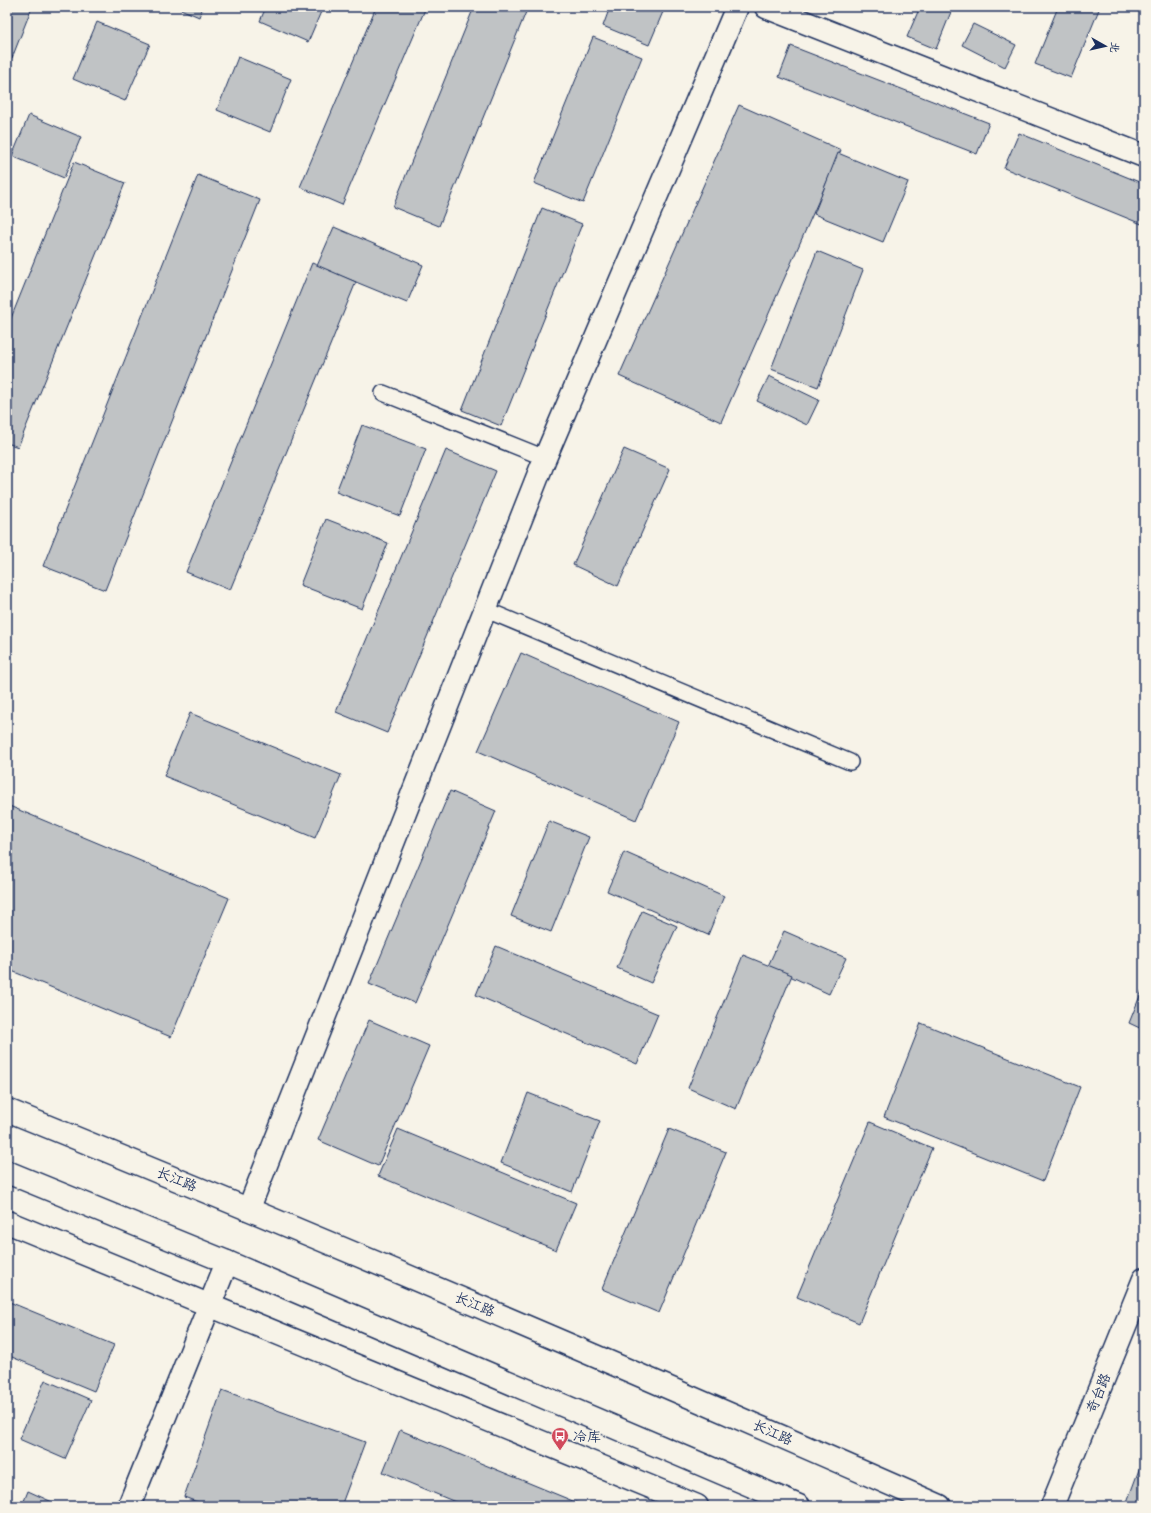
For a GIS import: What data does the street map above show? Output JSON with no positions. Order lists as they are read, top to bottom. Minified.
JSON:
{"streets":{"main road":["长江路","奇台路"]},"places":{"bus stop":["冷库"]},"north":"right"}
